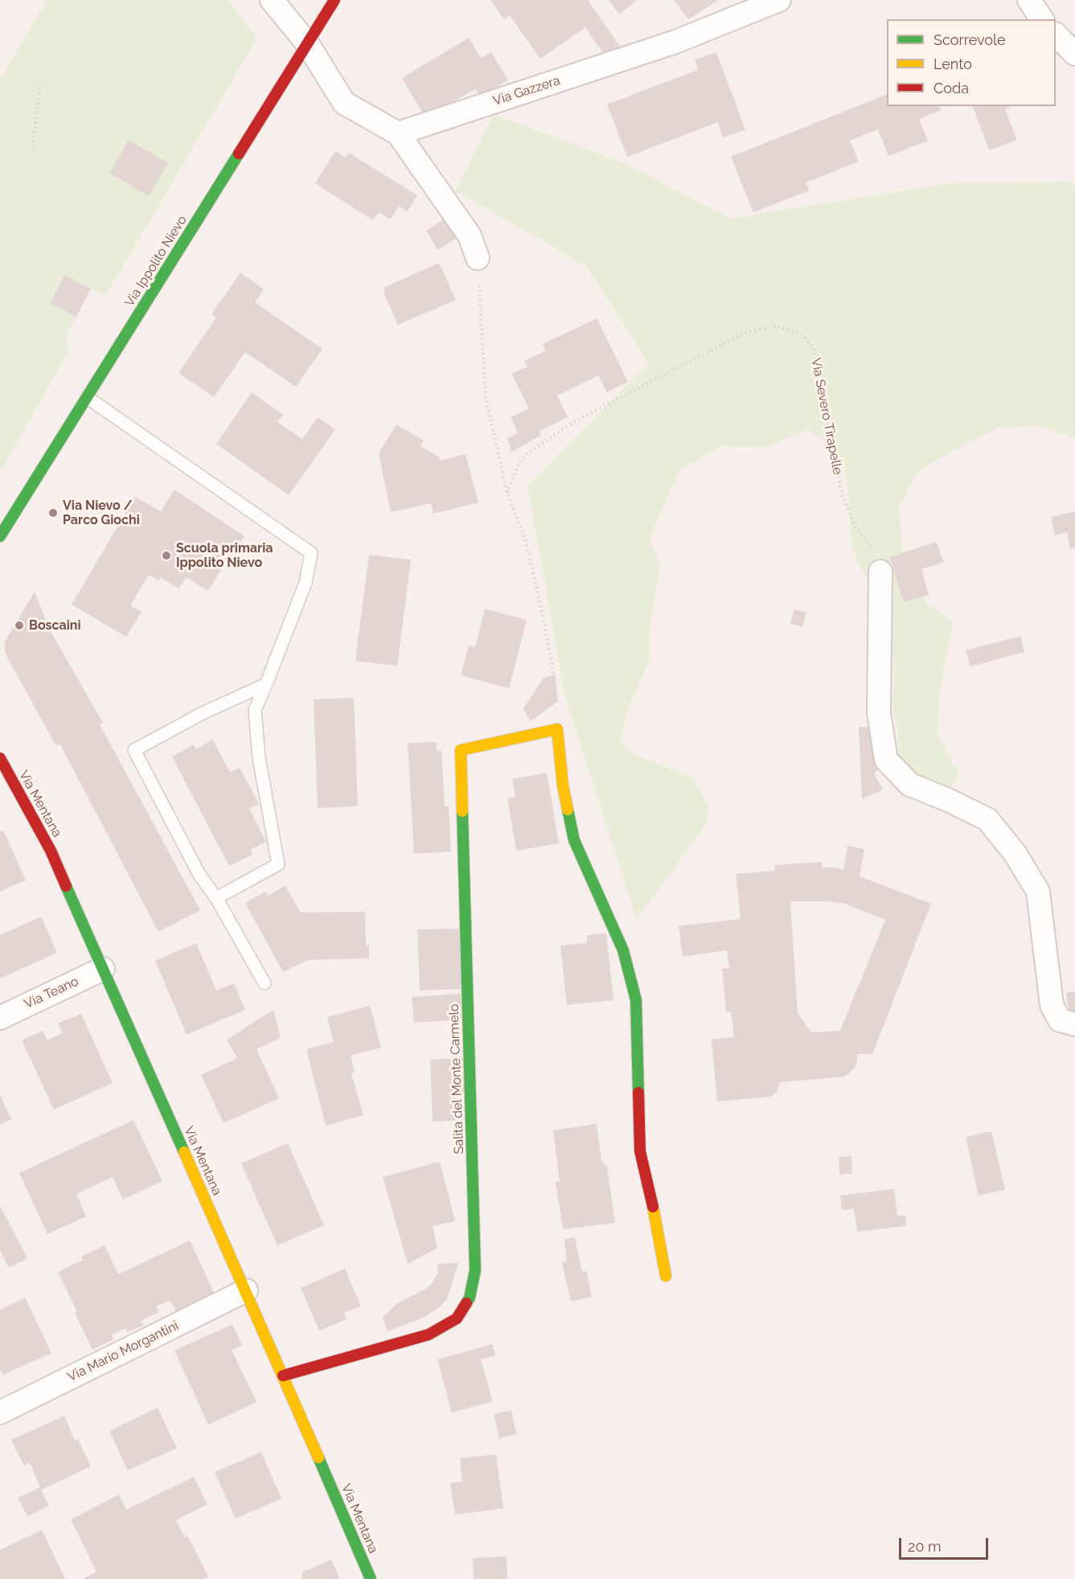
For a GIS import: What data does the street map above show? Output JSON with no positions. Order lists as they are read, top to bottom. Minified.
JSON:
{"streets":{"street":["Via Gazzera","Via Ippolito Nievo","Via Mentana","Via Teano","Salita del Monte Carmelo","Via Mario Morgantini"],"path":["Via Severo Tirapelle"]},"crossings":[["Via Mentana","Via Teano"],["Via Mentana","Salita del Monte Carmelo"],["Via Mentana","Via Mario Morgantini"]],"places":["Via Nievo / Parco Giochi","Scuola primaria Ippolito Nievo","Boscaini"],"legend":["Scorrevole","Lento","Coda"],"scale_bar":"20 m"}
